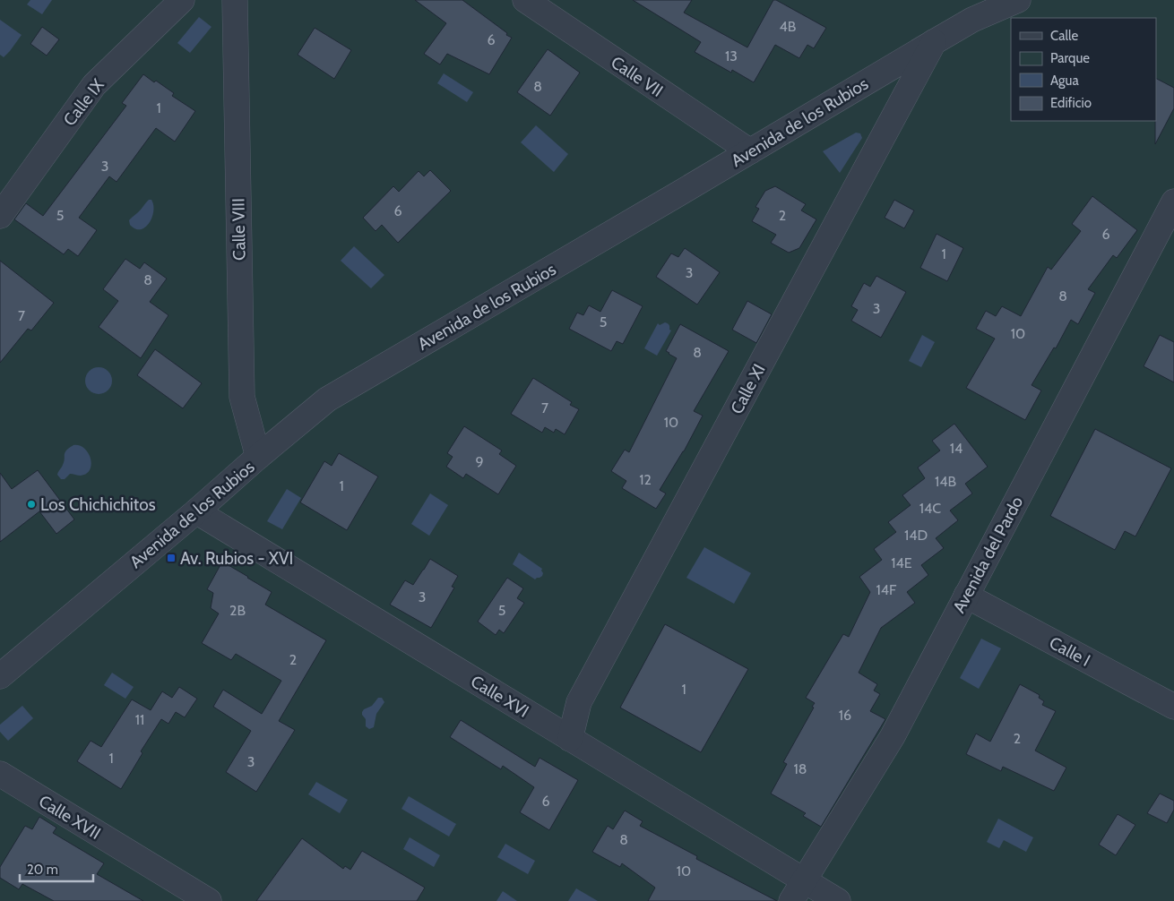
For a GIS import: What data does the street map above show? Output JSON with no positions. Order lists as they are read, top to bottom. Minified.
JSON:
{"streets":{"street":["Calle VII","Calle IX","Avenida de los Rubios","Calle VIII","Calle XI","Avenida del Pardo","Calle I","Calle XVI","Calle XVII"]},"crossings":[["Calle VII","Avenida de los Rubios"],["Avenida de los Rubios","Calle VIII"],["Avenida de los Rubios","Calle XI"],["Avenida de los Rubios","Calle XVI"],["Calle XI","Calle XVI"],["Avenida del Pardo","Calle I"],["Avenida del Pardo","Calle XVI"]],"places":{"other":["Los Chichichitos"],"transit":["Av. Rubios - XVI"]},"house_numbers":["4B","6","13","8","1","3","6","5","2","6","1","3","8","8","3","7","5","10","8","7","10","14","9","12","14B","1","14C","14D","14E","14F","3","2B","5","2","1","16","11","2","1","3","18","6","8","10"],"legend":["Calle","Parque","Agua","Edificio"],"scale_bar":"20 m"}
